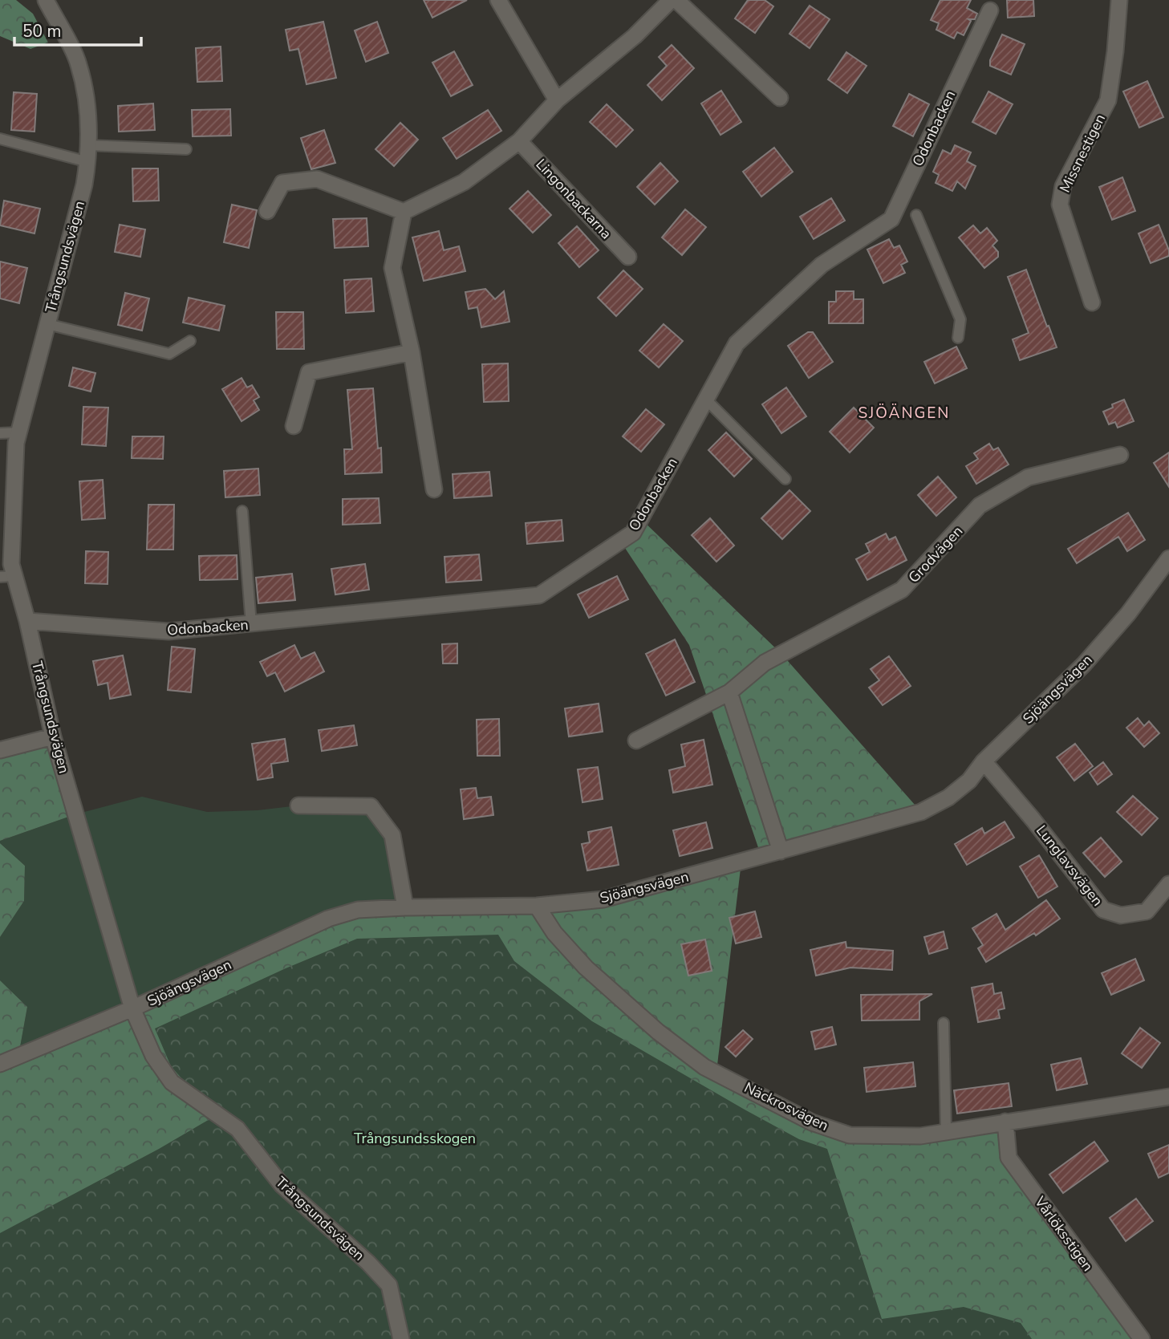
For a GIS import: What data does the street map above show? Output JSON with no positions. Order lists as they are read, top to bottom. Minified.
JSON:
{"streets":{"street":["Odonbacken","Missnestigen","Lingonbackarna","Trångsundsvägen","Grodvägen","Sjöängsvägen","Lunglavsvägen","Näckrosvägen","Vårlöksstigen"]},"crossings":[["Odonbacken","Trångsundsvägen"],["Trångsundsvägen","Sjöängsvägen"],["Sjöängsvägen","Lunglavsvägen"],["Sjöängsvägen","Näckrosvägen"],["Näckrosvägen","Vårlöksstigen"]],"districts":["SJÖÄNGEN"],"parks":["Trångsundsskogen"],"scale_bar":"50 m"}
